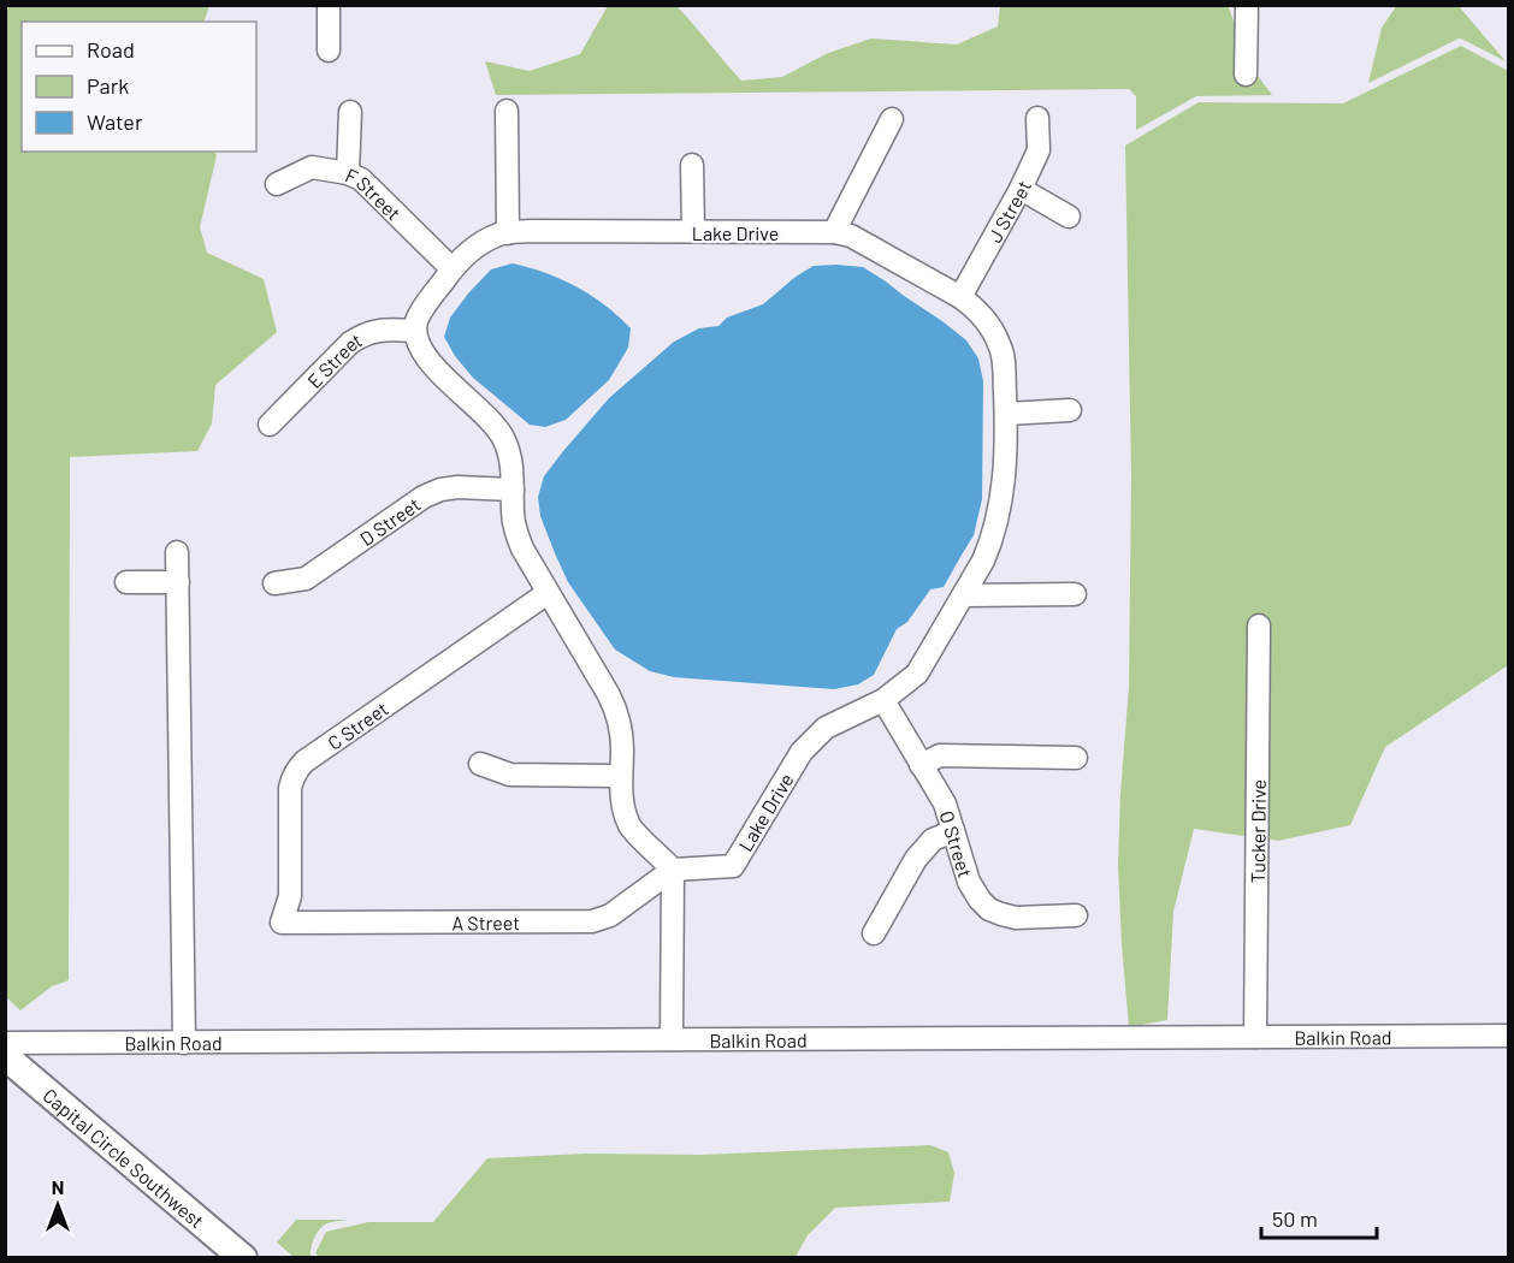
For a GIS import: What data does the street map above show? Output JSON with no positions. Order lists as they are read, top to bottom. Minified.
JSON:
{"streets":{"main road":["Capital Circle Southwest"],"street":["F Street","J Street","Lake Drive","E Street","D Street","C Street","Tucker Drive","O Street","A Street","Balkin Road"]},"crossings":[["F Street","Lake Drive"],["J Street","Lake Drive"],["Lake Drive","E Street"],["Lake Drive","O Street"],["Lake Drive","A Street"],["C Street","A Street"],["Tucker Drive","Balkin Road"]],"legend":["Road","Park","Water"],"scale_bar":"50 m","north":"top"}
